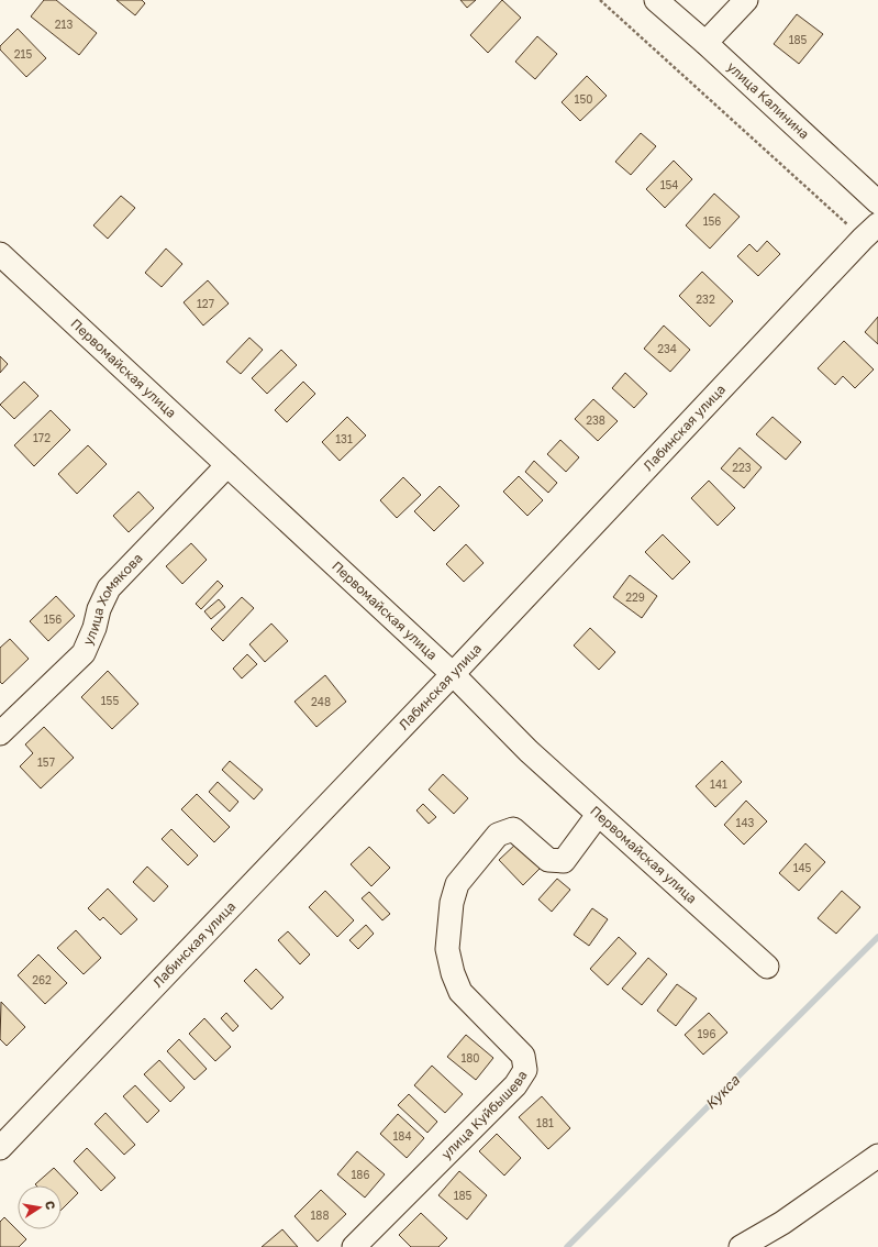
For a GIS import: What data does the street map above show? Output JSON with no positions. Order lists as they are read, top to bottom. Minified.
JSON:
{"streets":{"street":["улица Калинина","Первомайская улица","Лабинская улица","улица Хомякова","улица Куйбышева"]},"crossings":[["Первомайская улица","Лабинская улица"],["Первомайская улица","улица Хомякова"],["Первомайская улица","улица Куйбышева"]],"water":["Кукса"],"house_numbers":["213","185","215","150","154","156","232","127","234","238","172","131","223","229","156","155","248","157","141","143","145","262","196","180","181","184","186","185","188"],"north":"right"}
